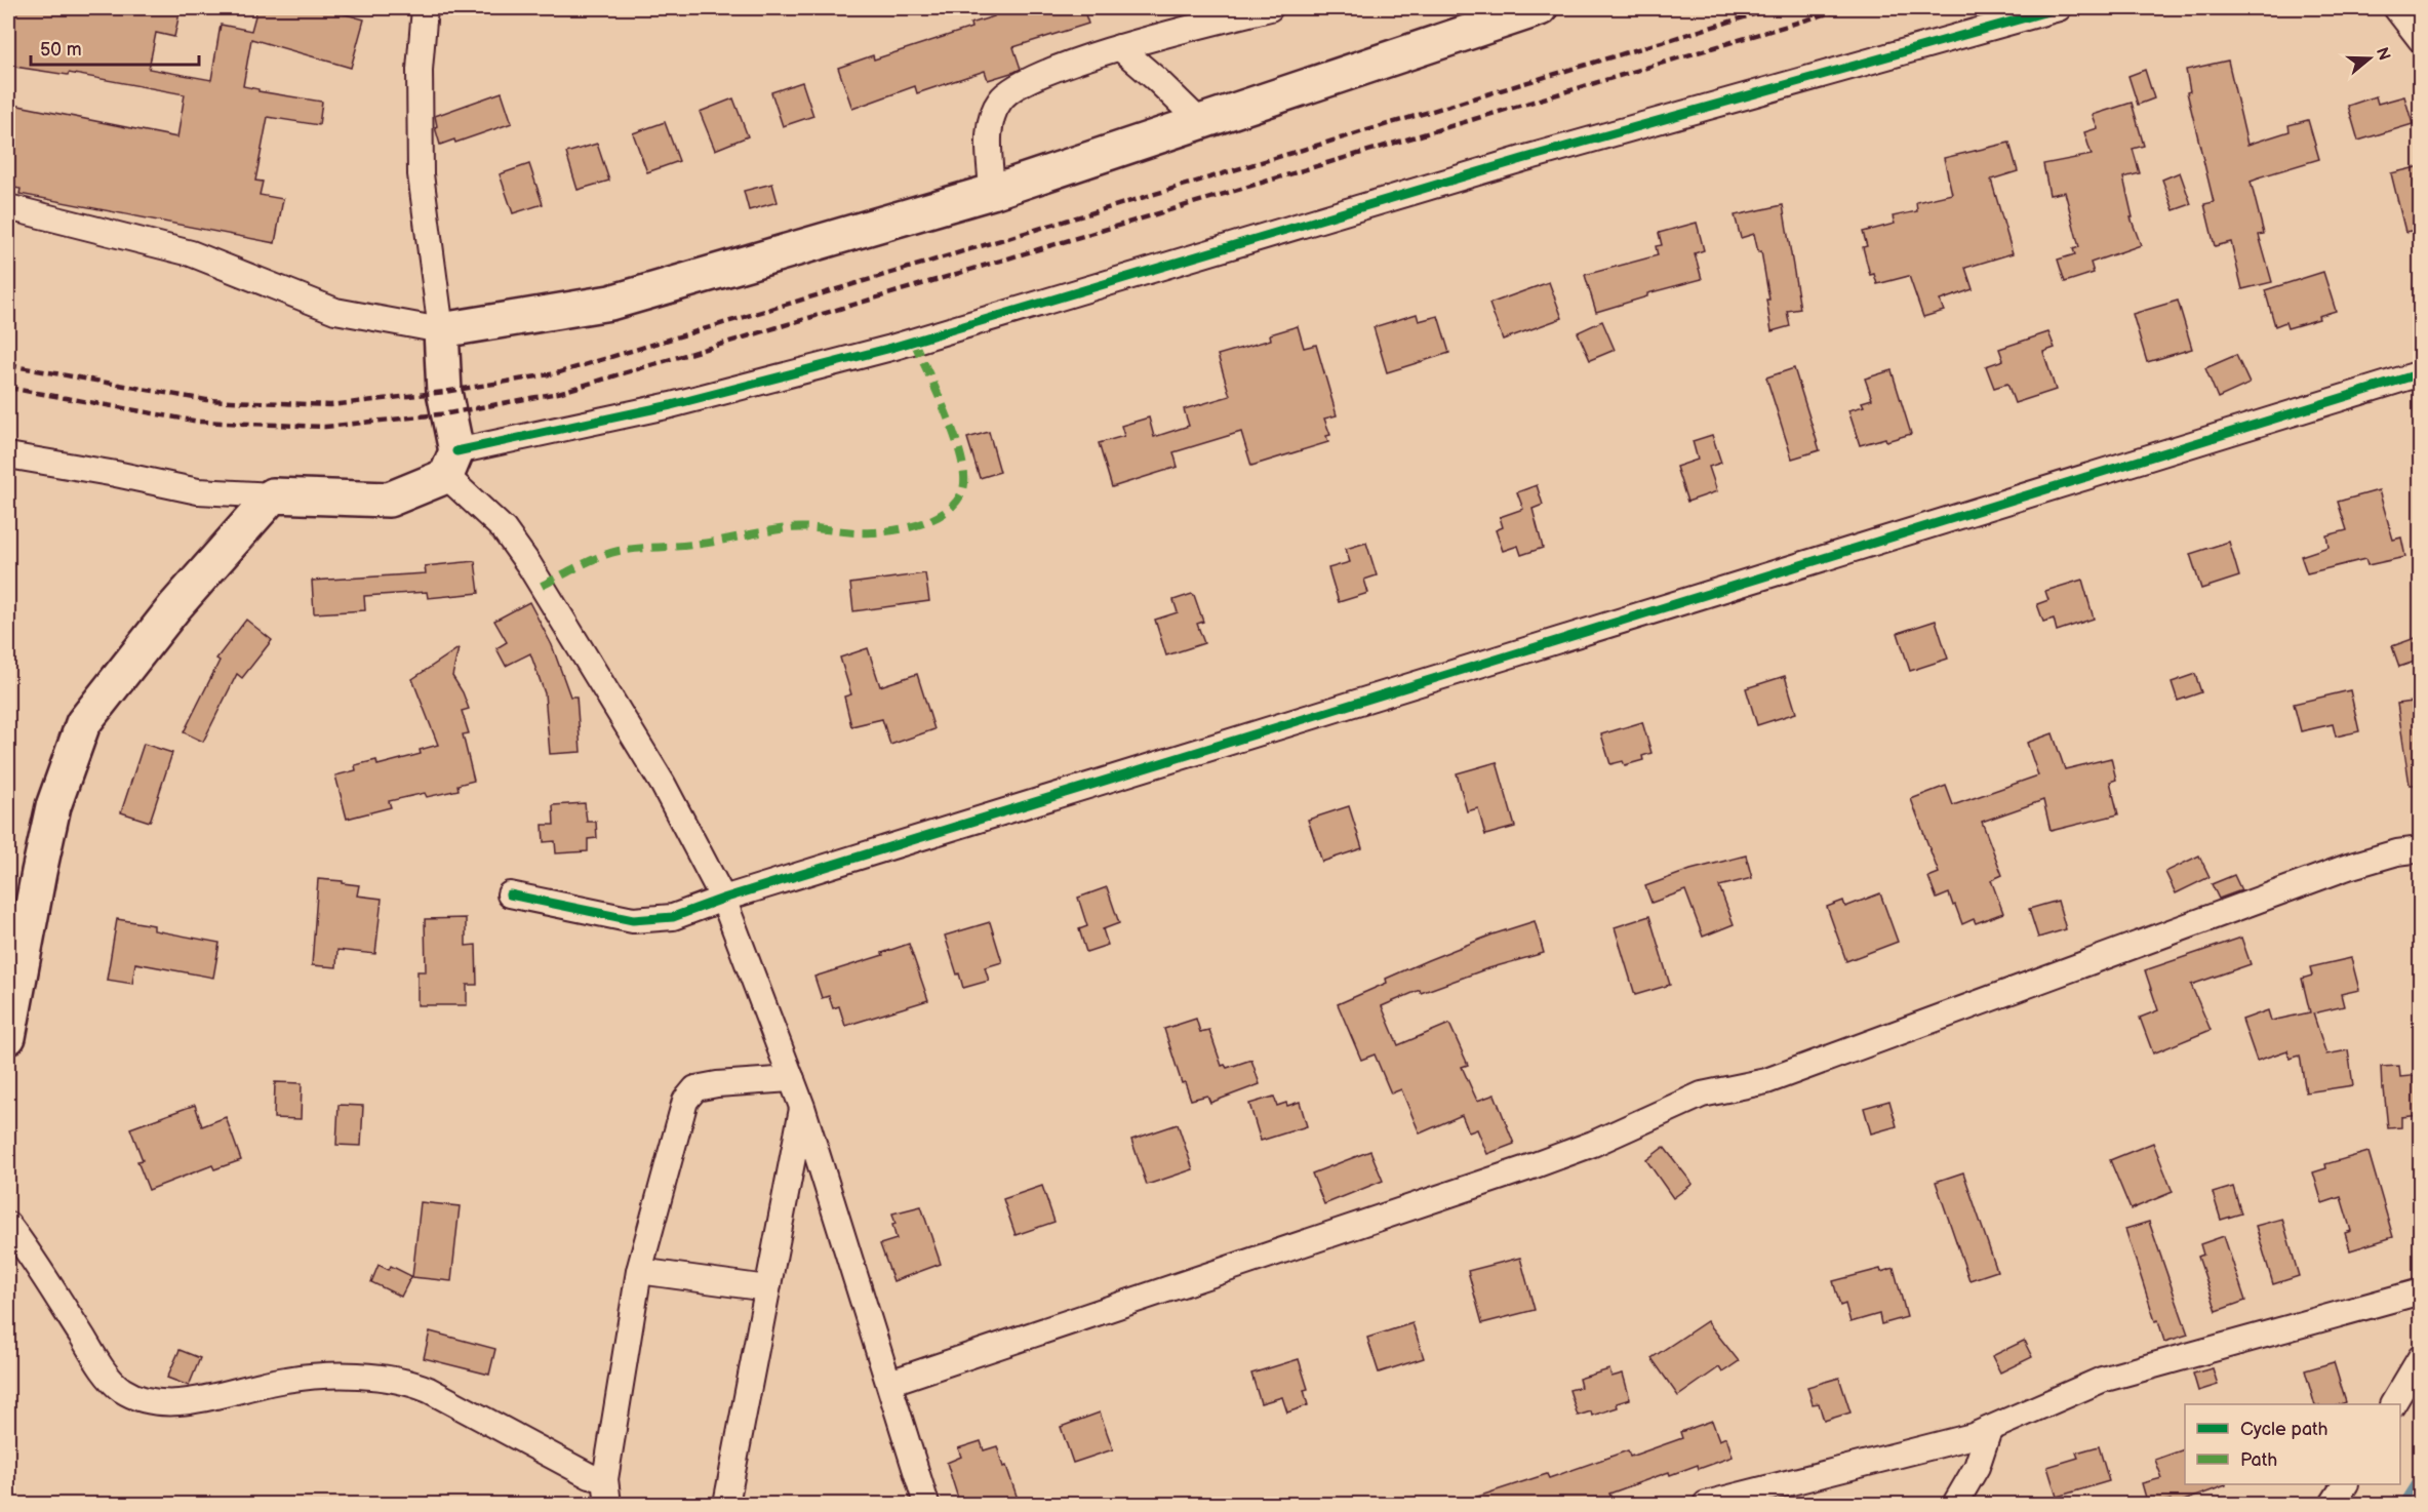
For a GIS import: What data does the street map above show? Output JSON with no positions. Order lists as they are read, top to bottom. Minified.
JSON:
{"legend":["Cycle path","Path"],"scale_bar":"50 m","north":"right"}
